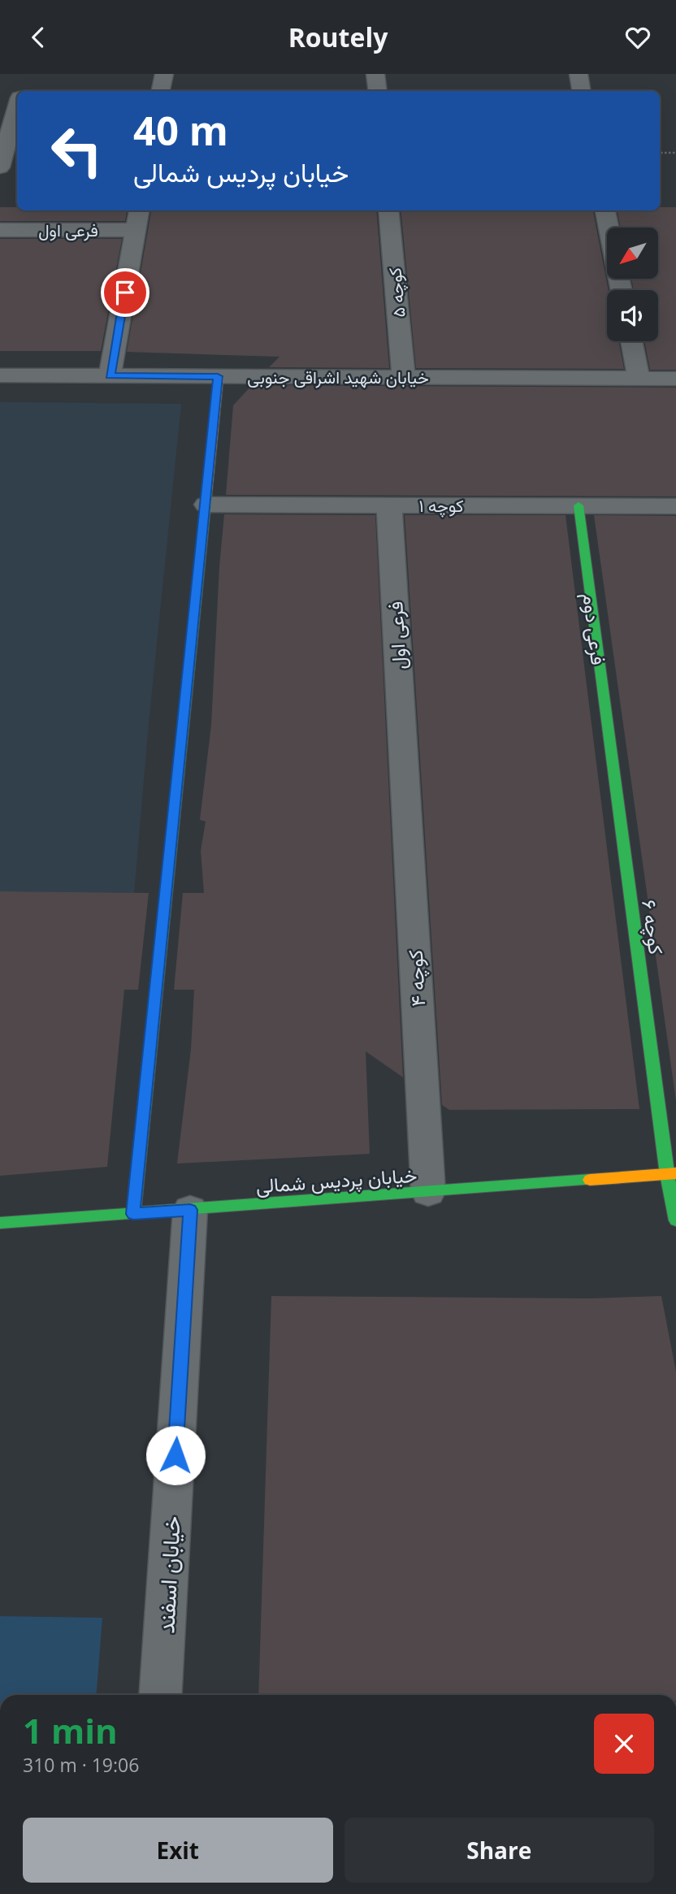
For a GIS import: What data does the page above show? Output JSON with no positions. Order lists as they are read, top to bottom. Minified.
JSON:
{"streets":{"street":["فرعی اول","کوچه ۵","خیابان شهید اشراقی جنوبی","کوچه ۱","فرعی دوم","کوچه ۶","کوچه ۴","خیابان پردیس شمالی","خیابان اسفند"]},"crossings":[["فرعی اول","کوچه ۱"],["فرعی اول","کوچه ۴"],["کوچه ۵","خیابان شهید اشراقی جنوبی"],["کوچه ۱","فرعی دوم"],["فرعی دوم","کوچه ۶"],["کوچه ۶","خیابان پردیس شمالی"],["کوچه ۴","خیابان پردیس شمالی"],["خیابان پردیس شمالی","خیابان اسفند"]],"north":"bottom left","page":{"header":"Routely","turn":["40 m","خیابان پردیس شمالی"],"heading":["1 min","310 m · 19:06"],"buttons":["Exit","Share"]}}
